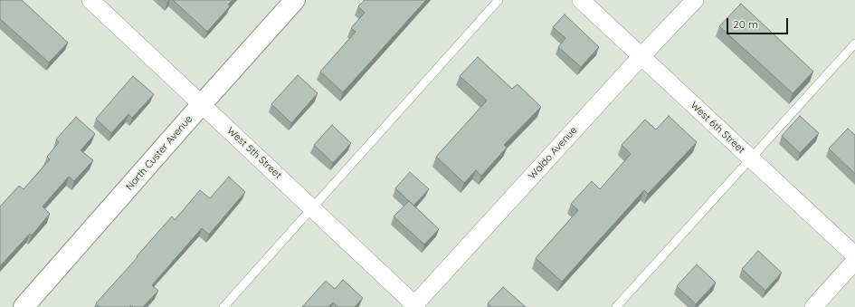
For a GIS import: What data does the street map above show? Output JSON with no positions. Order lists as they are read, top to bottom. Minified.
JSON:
{"streets":{"street":["West 6th Street","North Custer Avenue","West 5th Street","Waldo Avenue"]},"crossings":[["West 6th Street","Waldo Avenue"],["North Custer Avenue","West 5th Street"],["West 5th Street","Waldo Avenue"]],"scale_bar":"20 m"}
